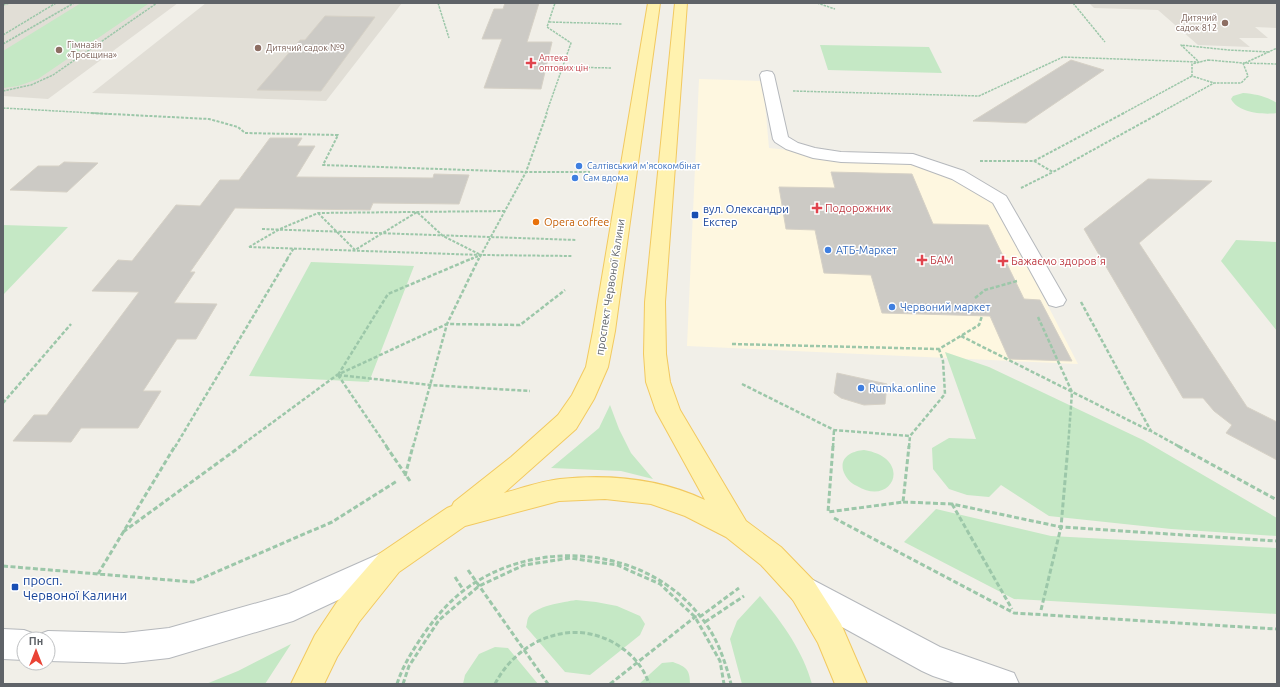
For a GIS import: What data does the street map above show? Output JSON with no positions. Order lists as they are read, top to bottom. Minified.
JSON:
{"streets":{"main road":["проспект Червоної Калини"]},"places":{"other":["Дитячий садок 812","Дитячий садок №9","Гімназія «Троєщина»","Салтівський м'ясокомбінат","Сам вдома","Opera coffee","АТБ-Маркет","Червоний маркет","Rumka.online"],"health":["Аптека оптових цін","Подорожник","БАМ","Бажаємо здоровʼя"],"transit":["вул. Олександри Екстер","просп. Червоної Калини"]},"north":"top"}
